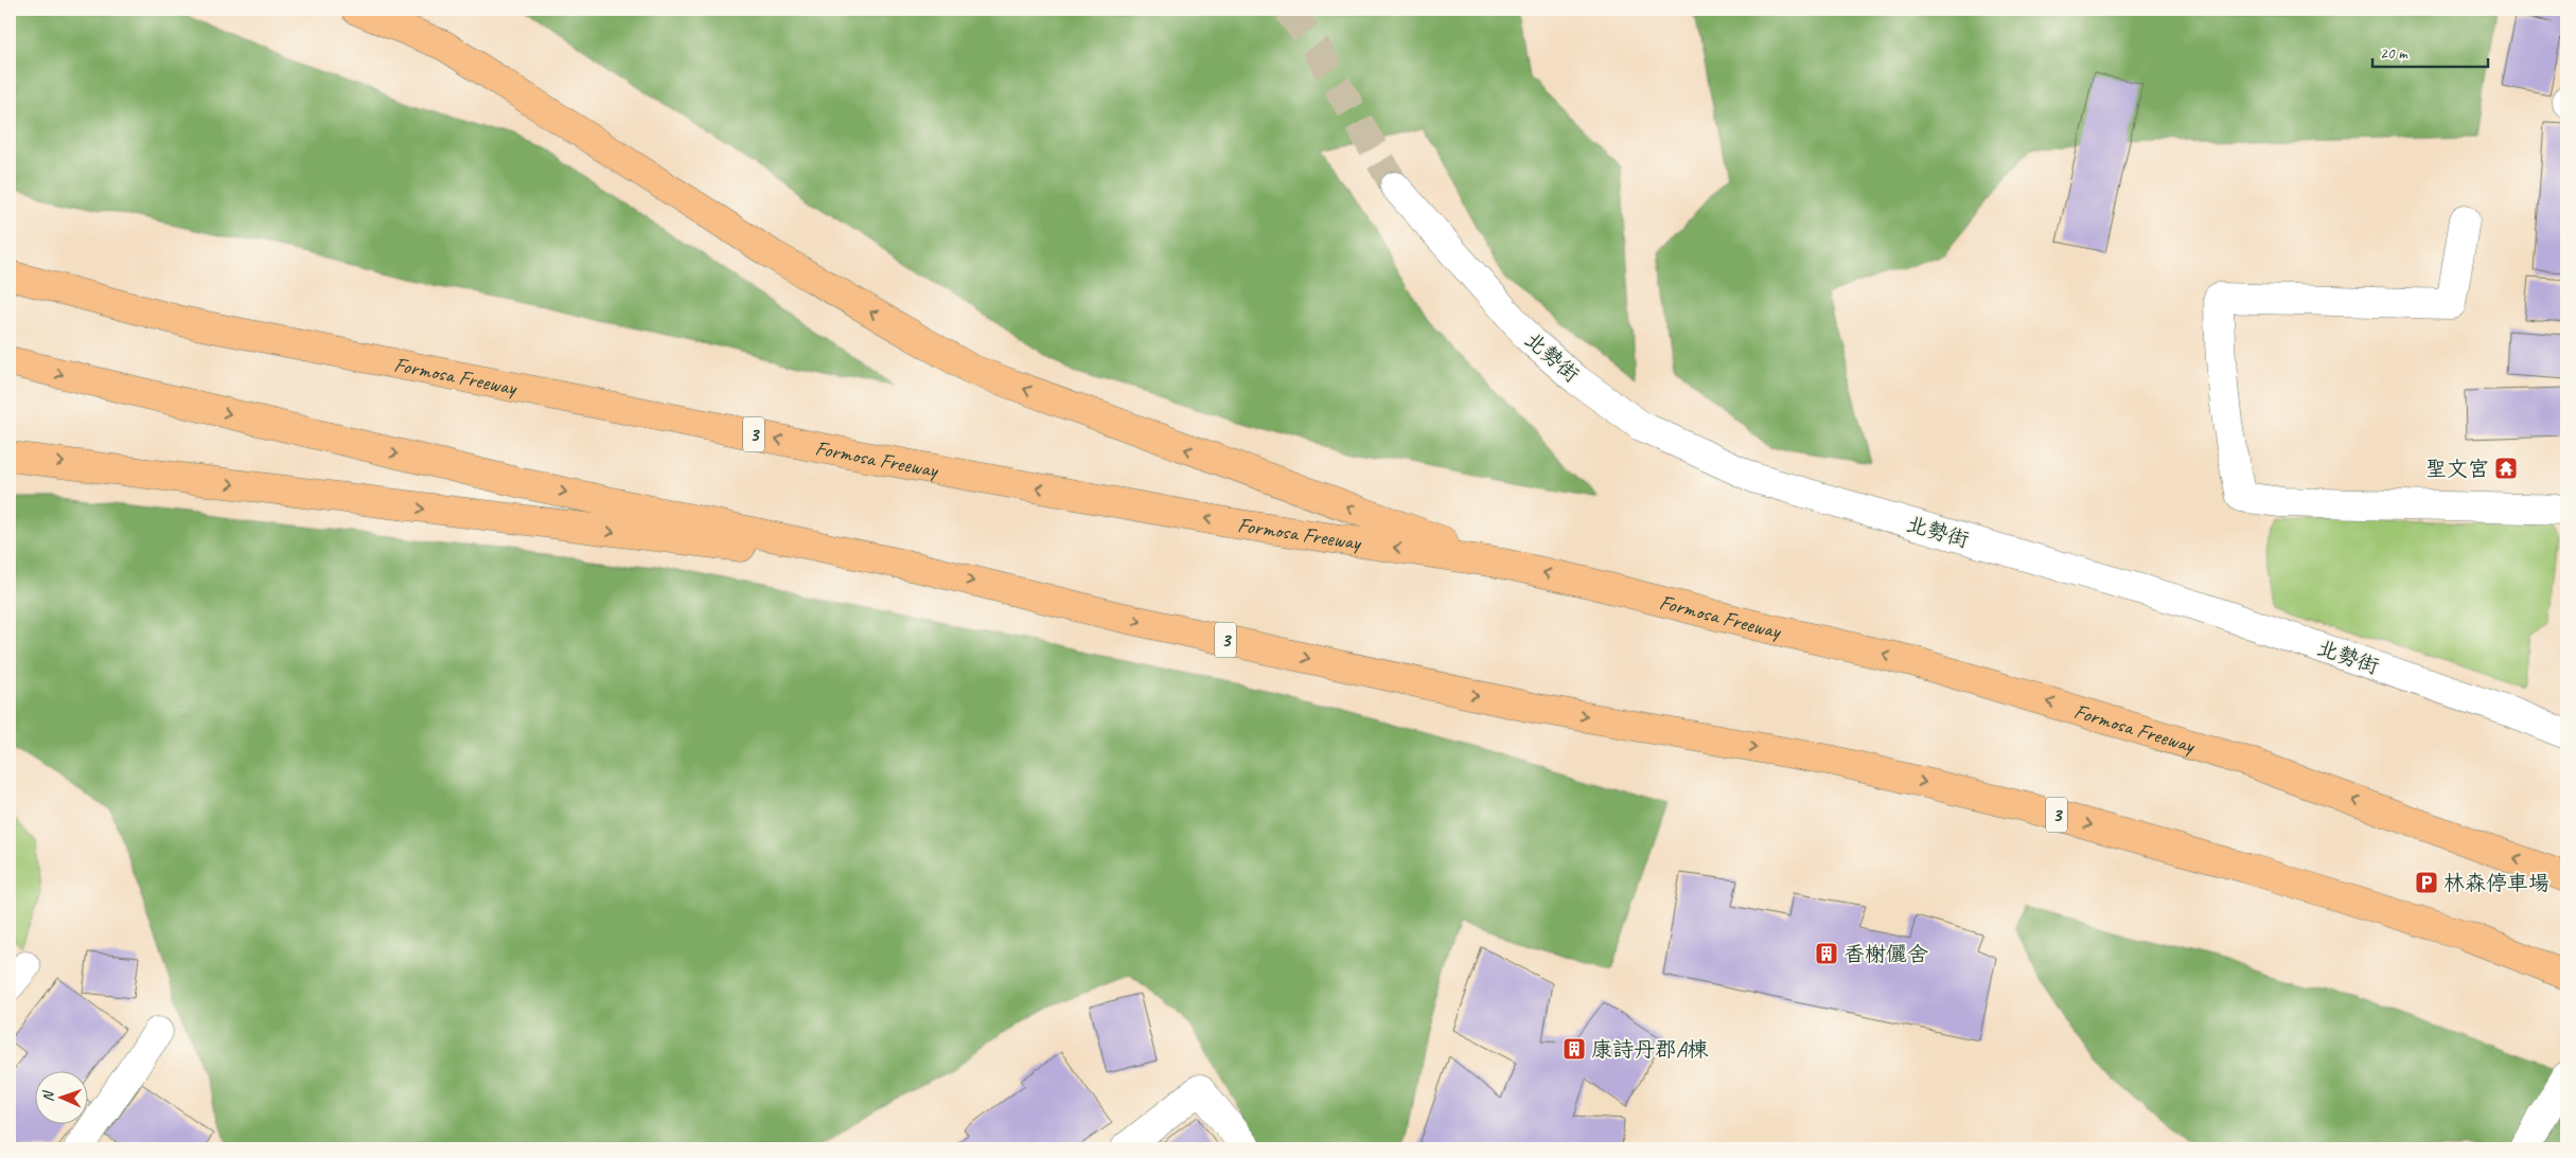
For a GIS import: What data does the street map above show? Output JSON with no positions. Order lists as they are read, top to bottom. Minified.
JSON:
{"streets":{"highway":["Formosa Freeway","3"],"street":["北勢街"]},"places":{"temple":["聖文宮"],"parking":["林森停車場"],"building":["香榭儷舍","康詩丹郡A棟"]},"scale_bar":"20 m","north":"left"}
